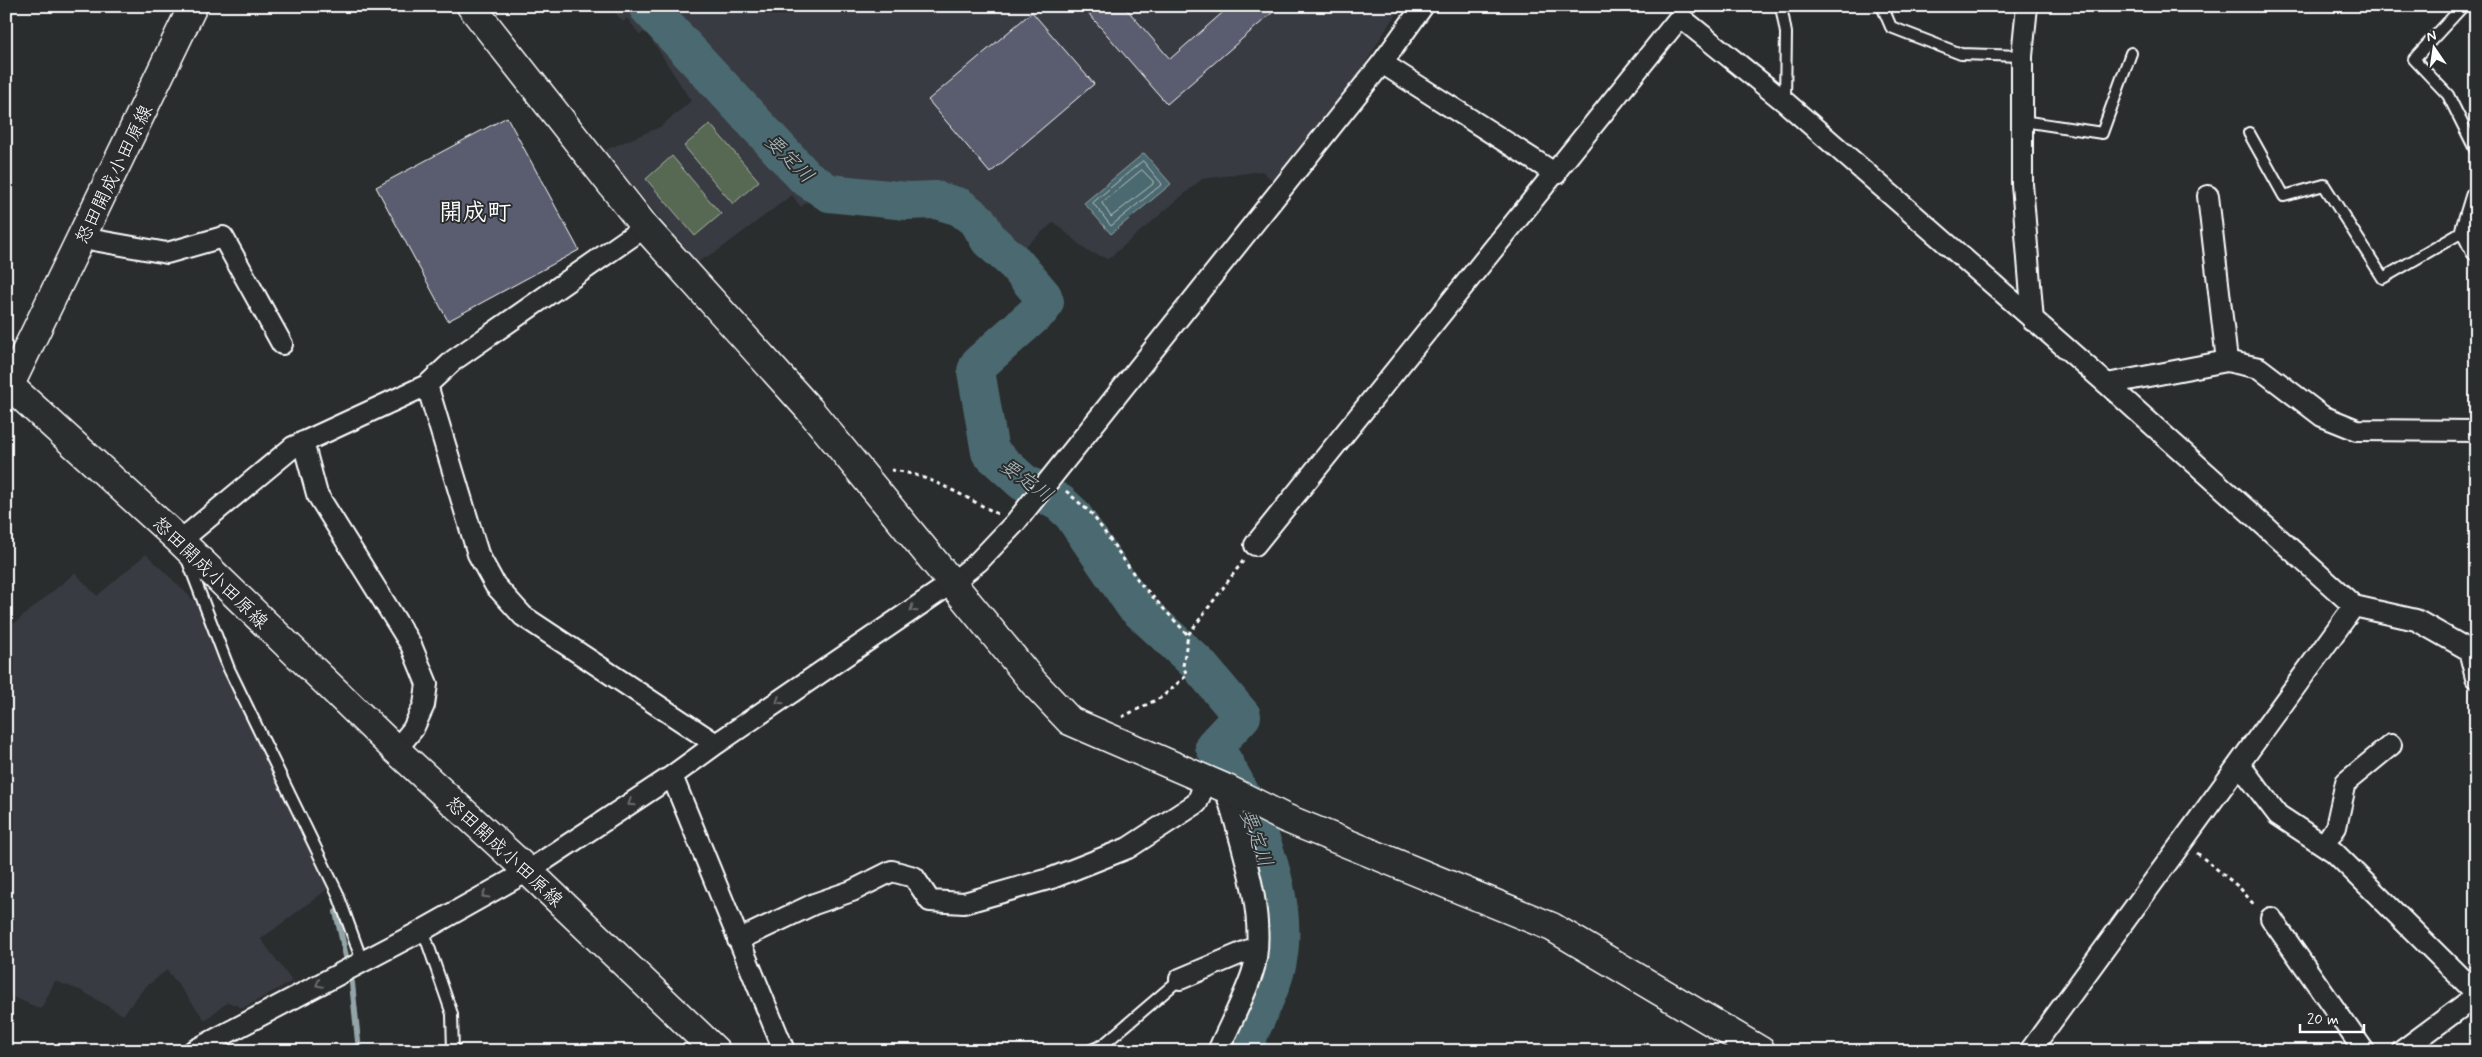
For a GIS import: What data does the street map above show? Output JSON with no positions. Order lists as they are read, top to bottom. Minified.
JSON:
{"streets":{"street":["怒田開成小田原線"]},"districts":["開成町"],"water":["要定川"],"scale_bar":"20 m","north":"top"}
